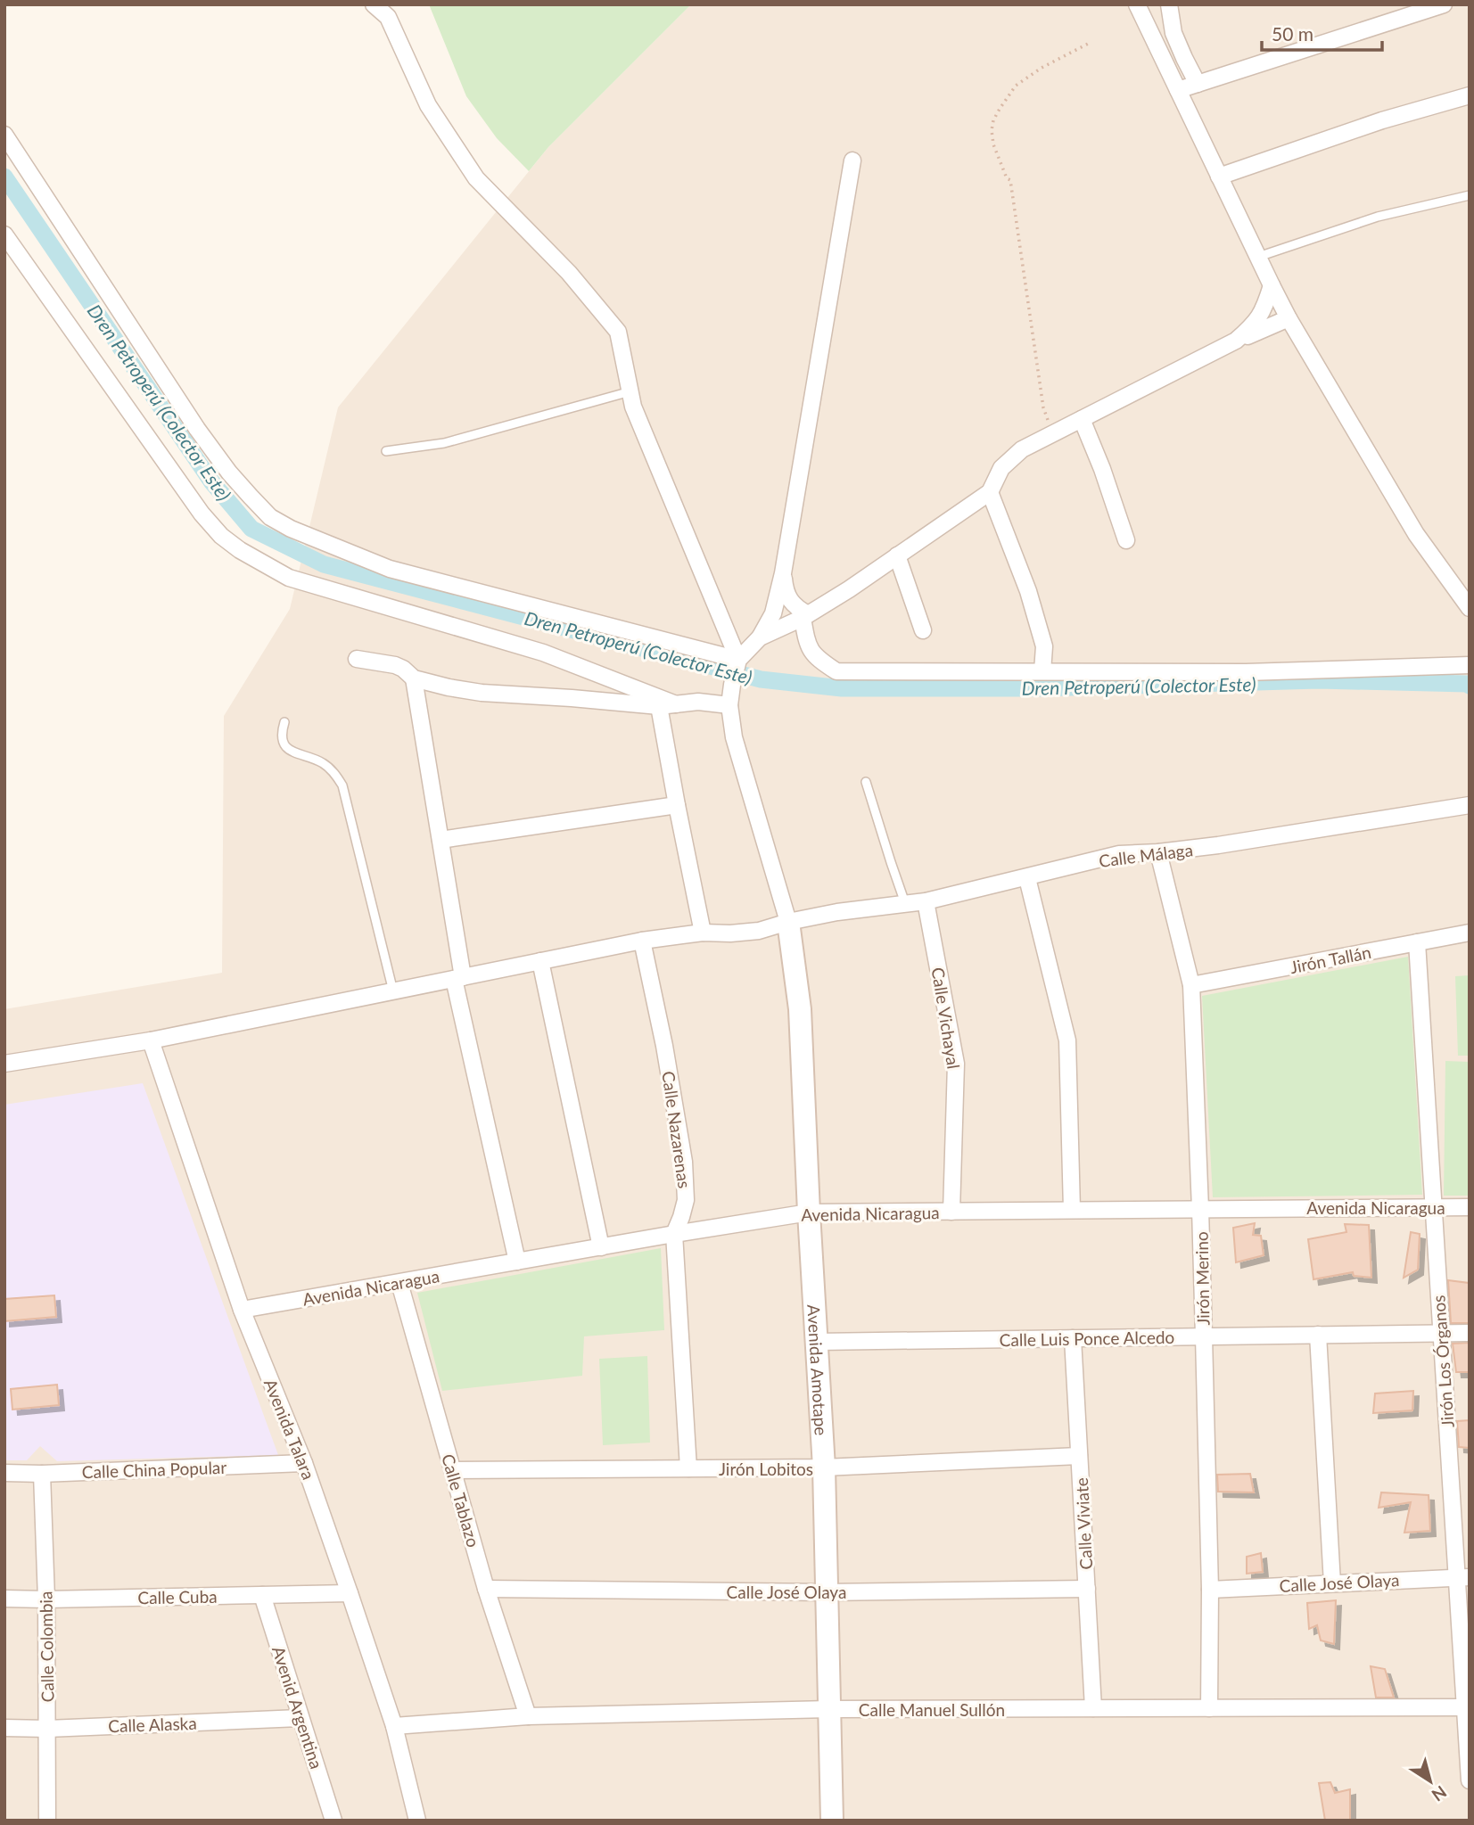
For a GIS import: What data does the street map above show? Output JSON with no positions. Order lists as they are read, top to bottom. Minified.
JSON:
{"streets":{"street":["Calle Málaga","Jirón Tallán","Calle Vichayal","Calle Nazarenas","Avenida Nicaragua","Jirón Merino","Calle Luis Ponce Alcedo","Jirón Los Órganos","Avenida Amotape","Avenida Talara","Jirón Lobitos","Calle China Popular","Calle Tablazo","Calle Viviate","Calle José Olaya","Calle Cuba","Calle Colombia","Avenid Argentina","Calle Manuel Sullón","Calle Alaska"]},"crossings":[["Calle Málaga","Calle Vichayal"],["Calle Málaga","Calle Nazarenas"],["Calle Málaga","Jirón Merino"],["Calle Málaga","Avenida Amotape"],["Calle Málaga","Avenida Talara"],["Jirón Tallán","Jirón Merino"],["Jirón Tallán","Jirón Los Órganos"],["Calle Vichayal","Avenida Nicaragua"],["Calle Nazarenas","Avenida Nicaragua"],["Calle Nazarenas","Jirón Lobitos"],["Avenida Nicaragua","Jirón Merino"],["Avenida Nicaragua","Jirón Los Órganos"],["Avenida Nicaragua","Avenida Amotape"],["Avenida Nicaragua","Avenida Talara"],["Avenida Nicaragua","Calle Tablazo"],["Jirón Merino","Calle Luis Ponce Alcedo"],["Jirón Merino","Calle José Olaya"],["Jirón Merino","Calle Manuel Sullón"],["Calle Luis Ponce Alcedo","Jirón Los Órganos"],["Calle Luis Ponce Alcedo","Avenida Amotape"],["Calle Luis Ponce Alcedo","Calle Viviate"],["Jirón Los Órganos","Calle José Olaya"],["Jirón Los Órganos","Calle Manuel Sullón"],["Avenida Amotape","Jirón Lobitos"],["Avenida Amotape","Calle José Olaya"],["Avenida Amotape","Calle Manuel Sullón"],["Avenida Talara","Calle China Popular"],["Avenida Talara","Calle Cuba"],["Avenida Talara","Calle Manuel Sullón"],["Jirón Lobitos","Calle Tablazo"],["Jirón Lobitos","Calle Viviate"],["Calle China Popular","Calle Colombia"],["Calle Tablazo","Calle José Olaya"],["Calle Tablazo","Calle Manuel Sullón"],["Calle Viviate","Calle José Olaya"],["Calle Viviate","Calle Manuel Sullón"],["Calle Cuba","Calle Colombia"],["Calle Cuba","Avenid Argentina"],["Calle Colombia","Calle Alaska"],["Avenid Argentina","Calle Alaska"]],"water":["Dren Petroperú (Colector Este)"],"scale_bar":"50 m","north":"bottom right"}
